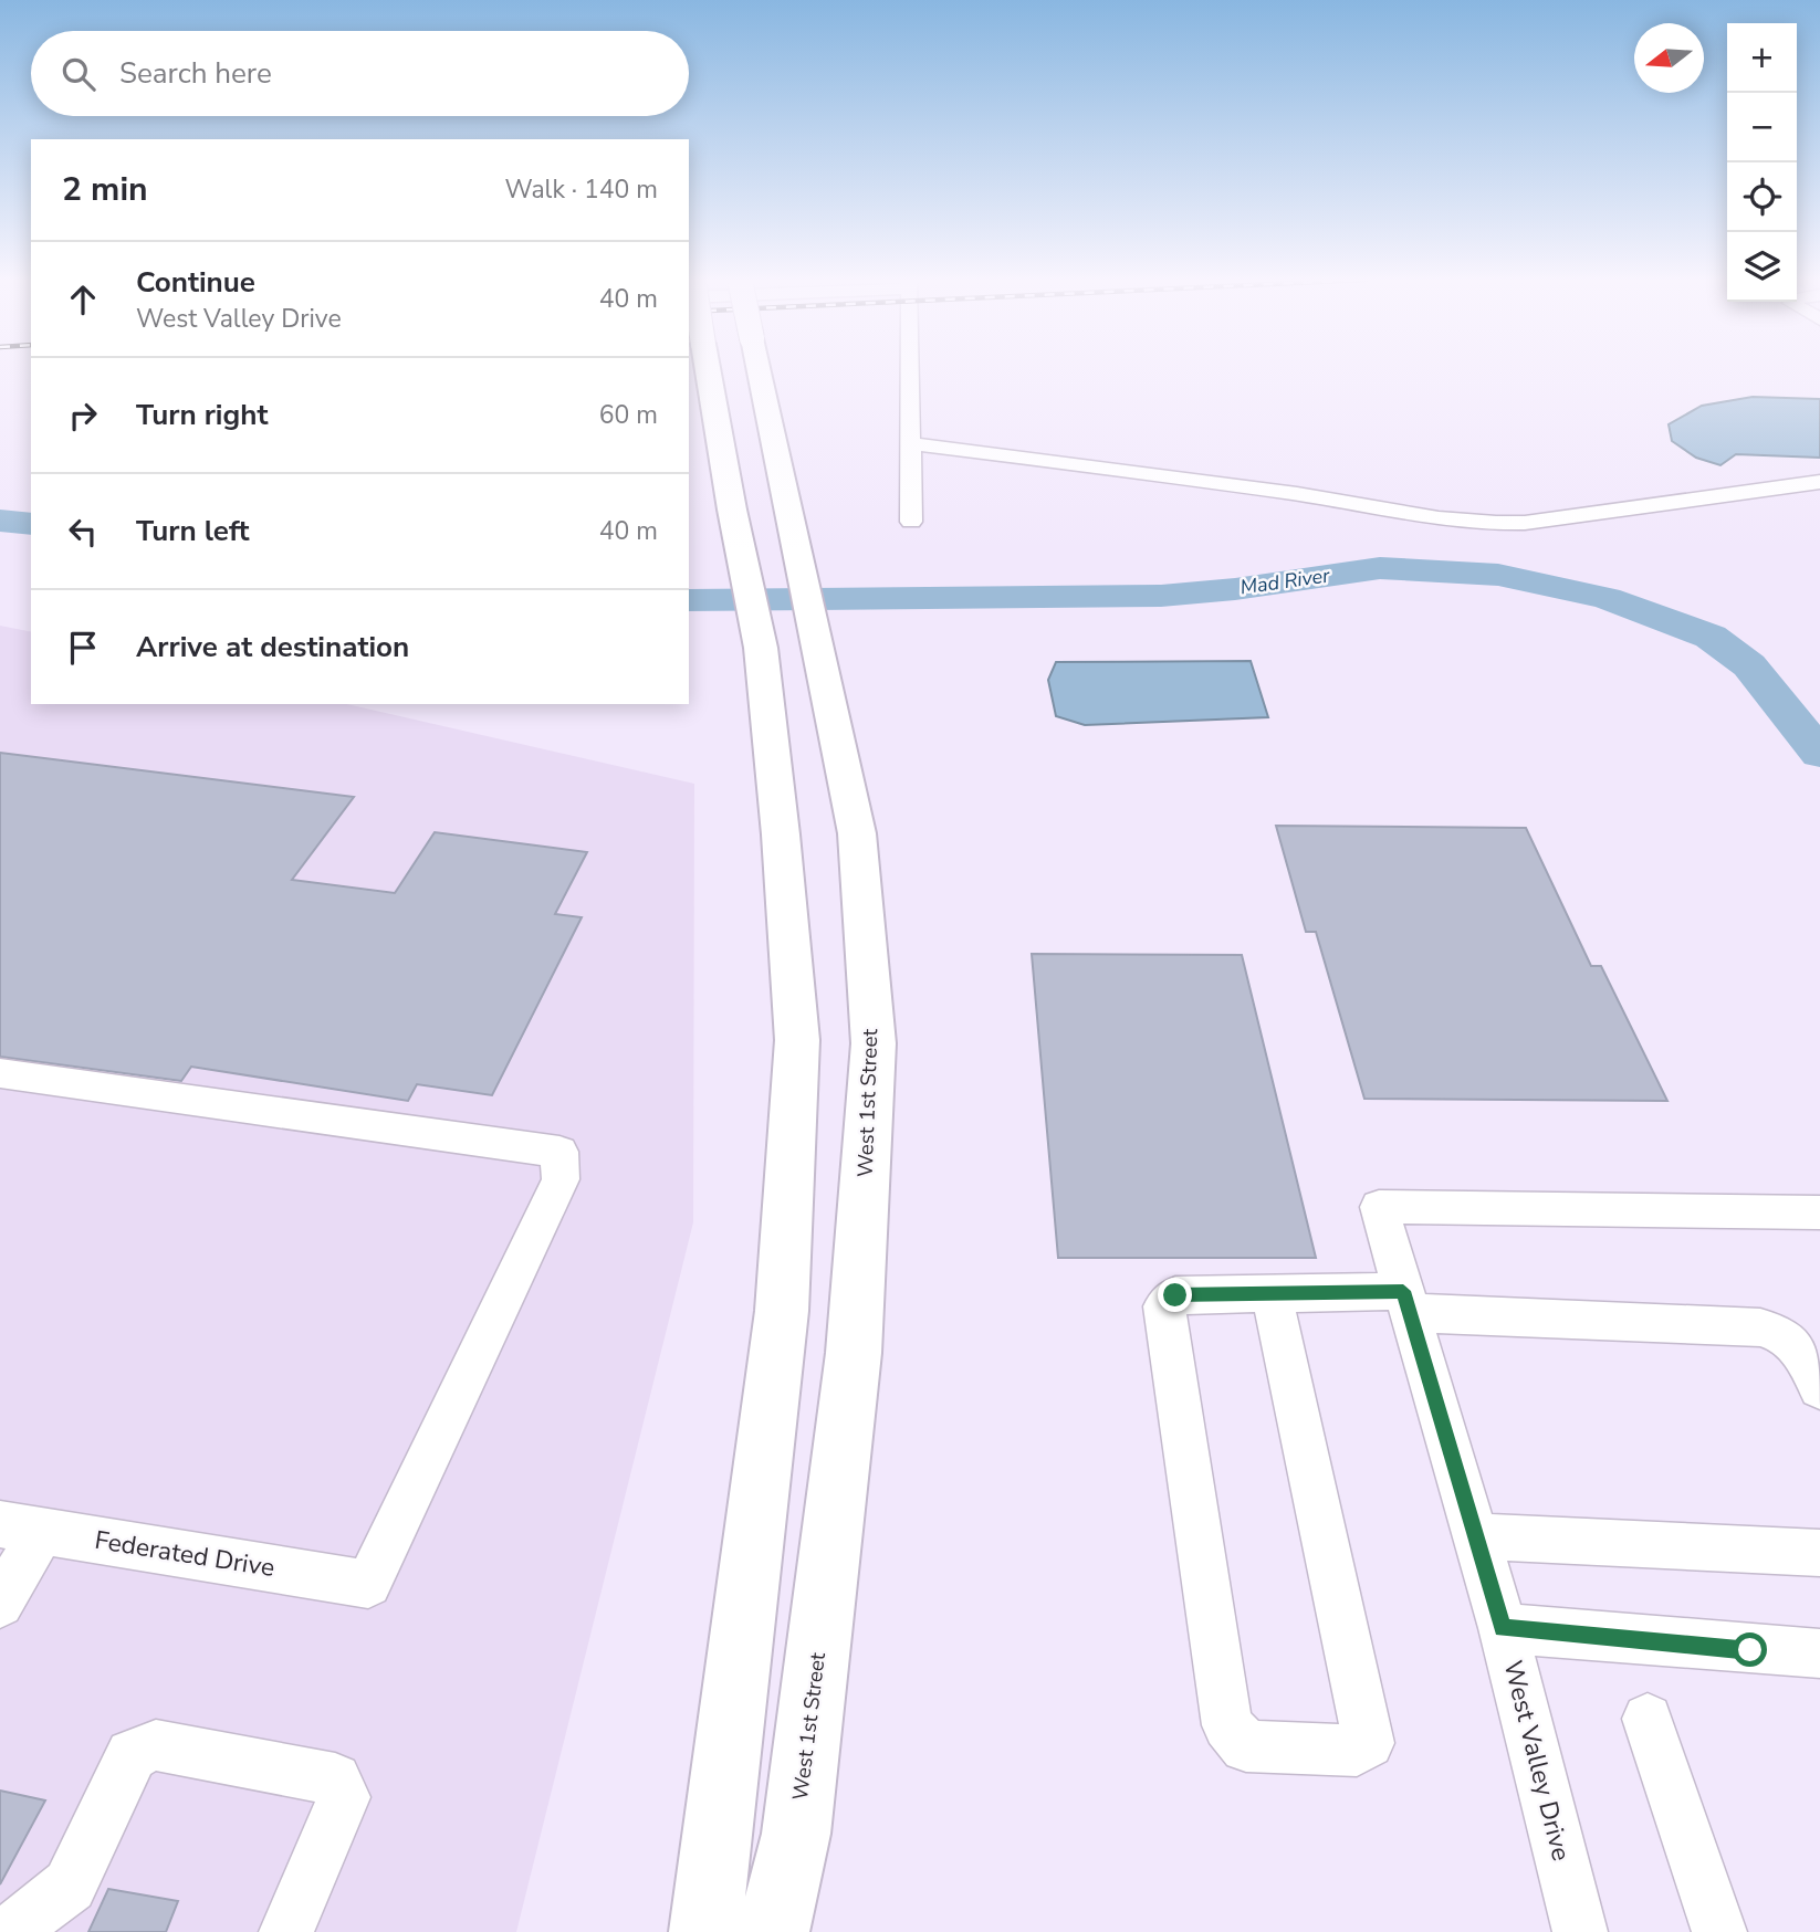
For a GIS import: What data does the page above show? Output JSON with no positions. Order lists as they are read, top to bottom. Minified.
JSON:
{"streets":{"main road":["West 1st Street"],"street":["Federated Drive","West Valley Drive"]},"water":["Mad River"],"north":"left","page":{"map_buttons":["+","−"],"search":"Search here","heading":["2 min","Walk · 140 m"],"list":[["Continue","West Valley Drive","40 m"],["Turn right","60 m"],["Turn left","40 m"],"Arrive at destination"]}}
